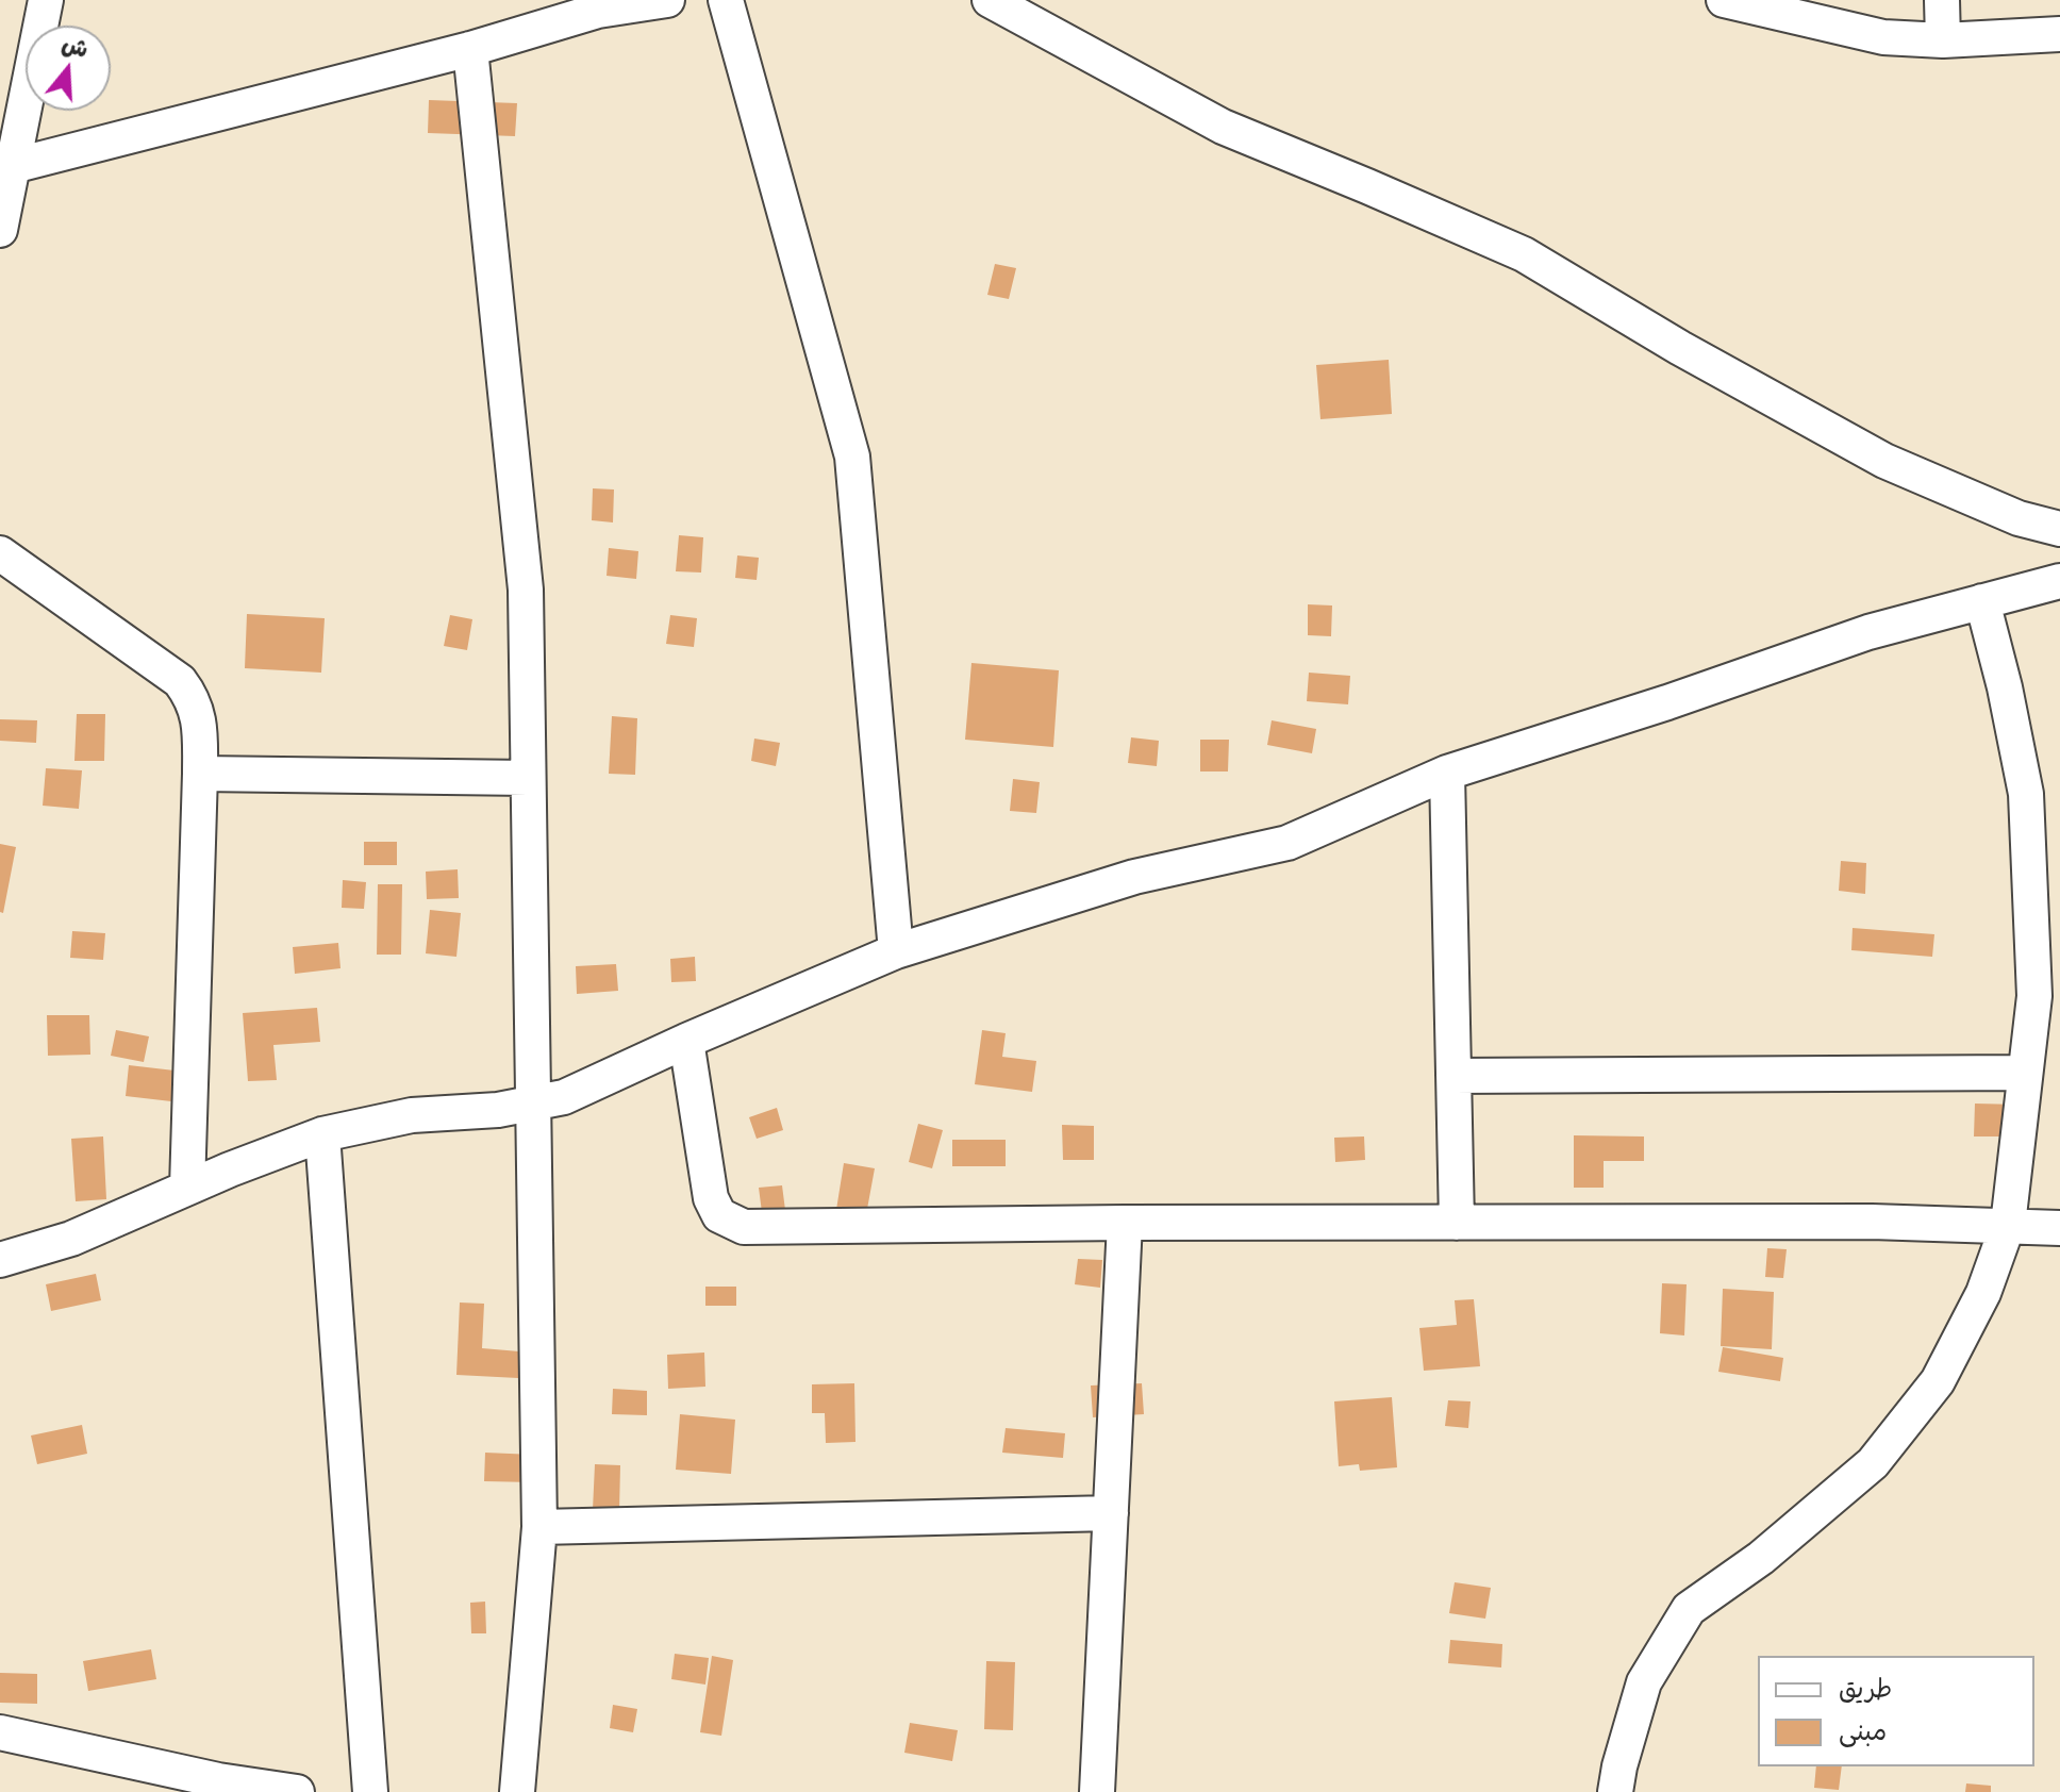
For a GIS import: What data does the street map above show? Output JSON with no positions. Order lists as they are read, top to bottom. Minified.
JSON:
{"legend":["طريق","مبنى"],"north":"top"}
